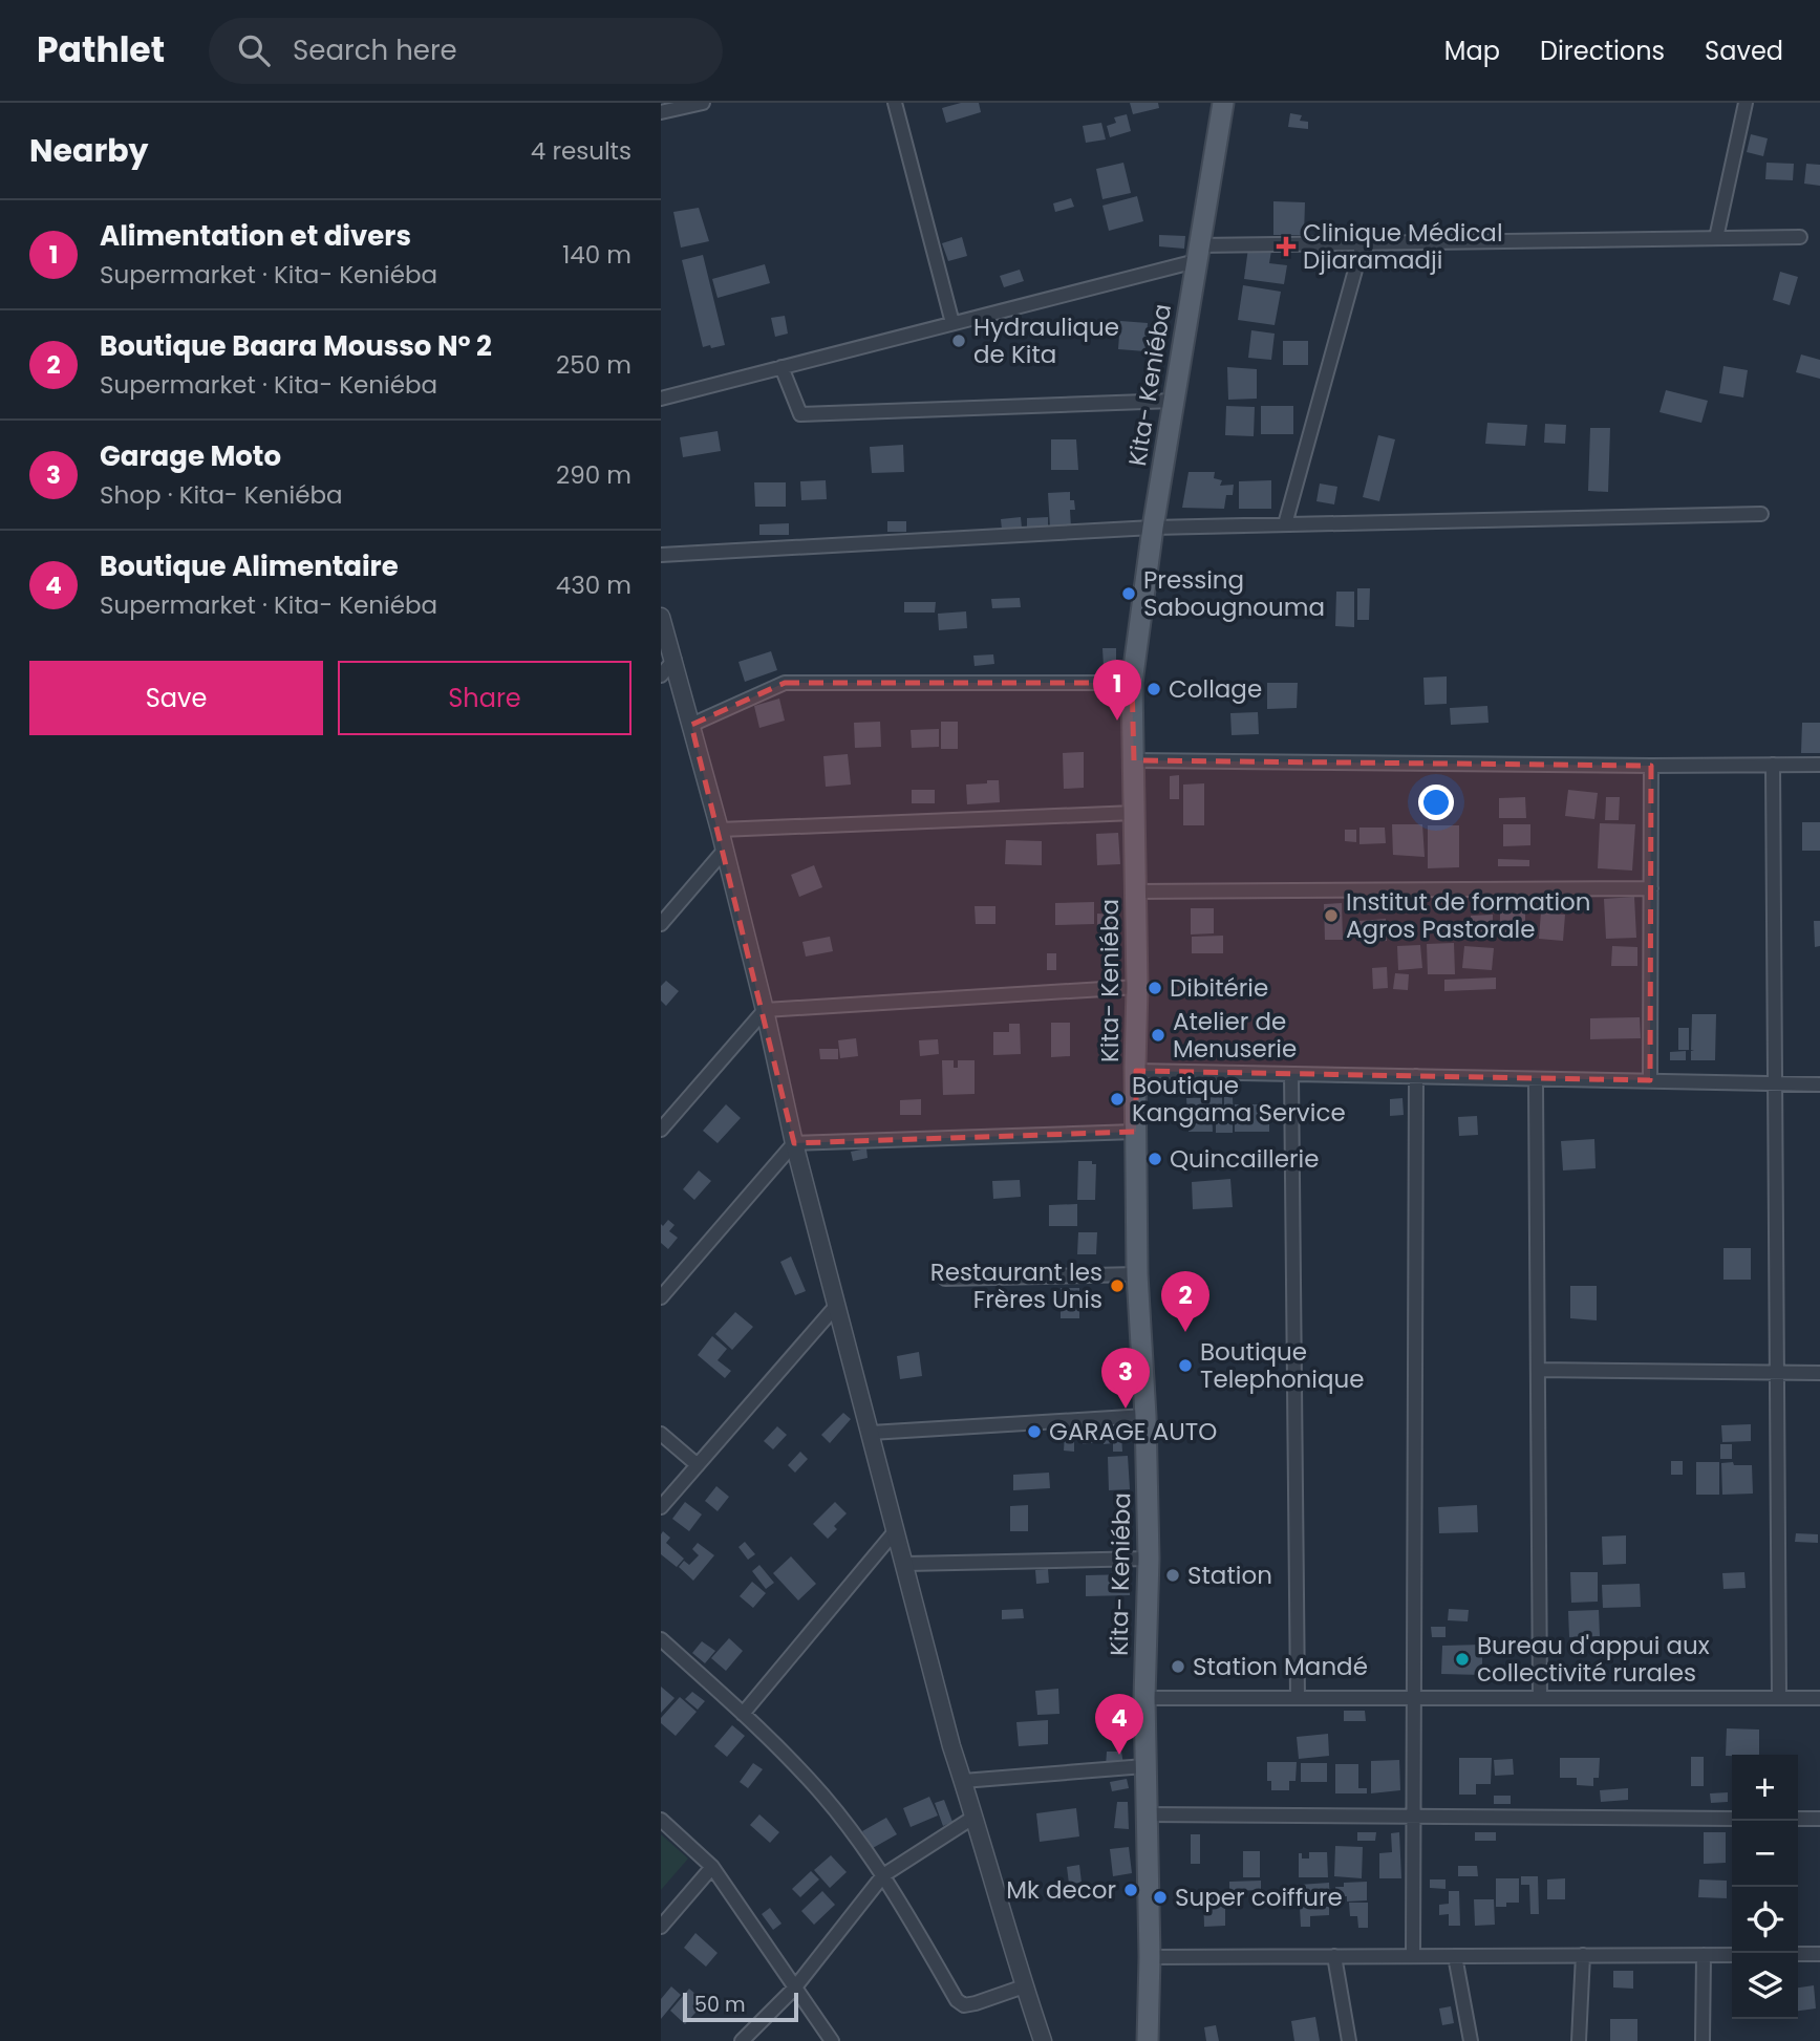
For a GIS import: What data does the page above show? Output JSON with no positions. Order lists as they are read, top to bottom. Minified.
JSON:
{"streets":{"main road":["Kita- Keniéba"]},"places":{"health":["Clinique Médical Djiaramadji"],"other":["Hydraulique de Kita","Pressing Sabougnouma","Collage","Institut de formation Agros Pastorale","Dibitérie","Atelier de Menuserie","Boutique Kangama Service","Quincaillerie","Restaurant les Frères Unis","Boutique Telephonique","GARAGE AUTO","Station","Bureau d'appui aux collectivité rurales","Station Mandé","Mk decor","Super coiffure"]},"scale_bar":"50 m","page":{"header":"Pathlet","search":"Search here","nav":["Map","Directions","Saved"],"heading":["Nearby","4 results"],"list":[{"mark":"1","name":"Alimentation et divers","note":"Supermarket · Kita- Keniéba","value":"140 m"},{"mark":"2","name":"Boutique Baara Mousso N° 2","note":"Supermarket · Kita- Keniéba","value":"250 m"},{"mark":"3","name":"Garage Moto","note":"Shop · Kita- Keniéba","value":"290 m"},{"mark":"4","name":"Boutique Alimentaire","note":"Supermarket · Kita- Keniéba","value":"430 m"}],"buttons":["Save","Share"],"pins":["1","2","3","4"],"map_buttons":["+","−"],"scale":"50 m"}}
